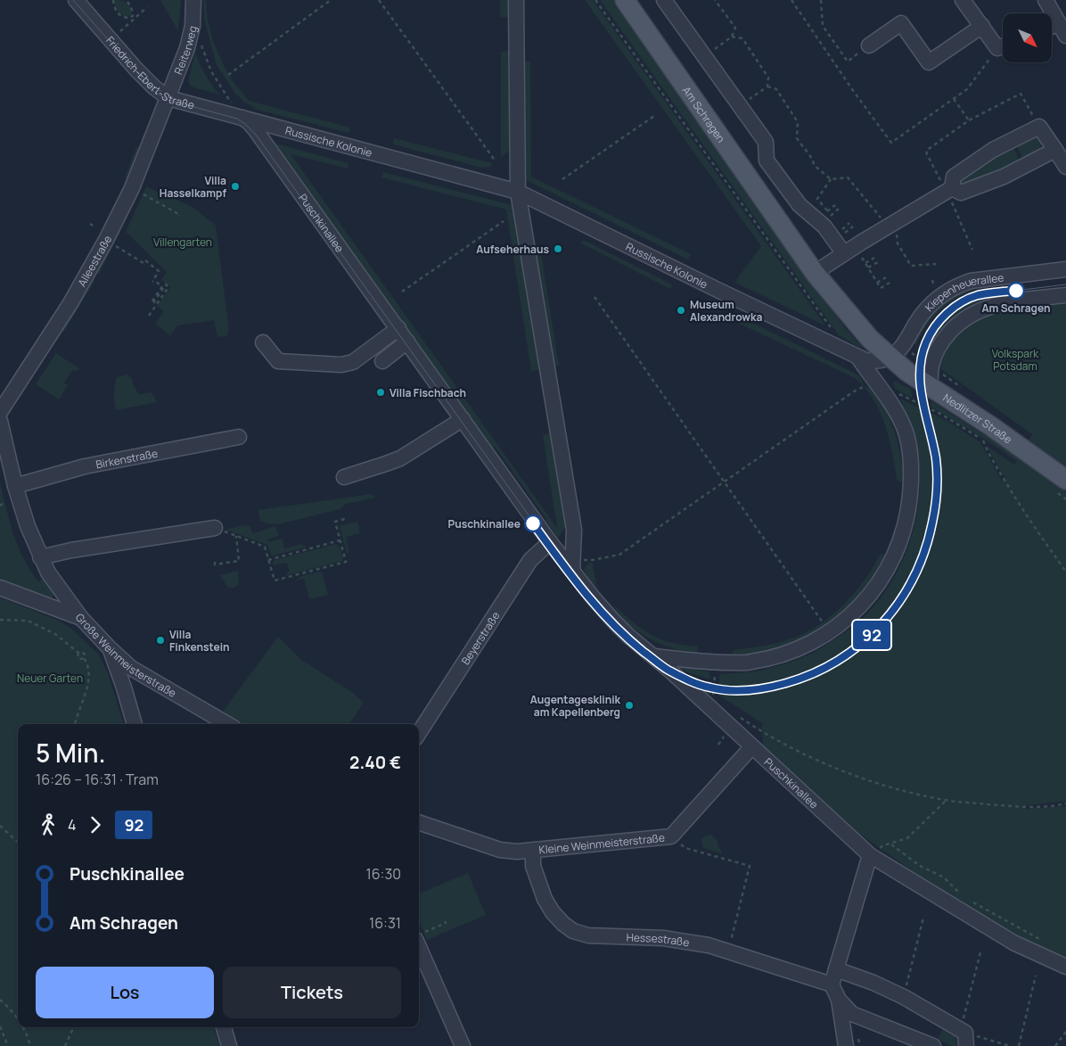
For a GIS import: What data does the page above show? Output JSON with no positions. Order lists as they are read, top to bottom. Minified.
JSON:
{"streets":{"main road":["Am Schragen","Nedlitzer Straße"],"street":["Reiterweg","Friedrich-Ebert-Straße","Russische Kolonie","Puschkinallee","Alleestraße","Kiepenheuerallee","Birkenstraße","Beyerstraße","Große Weinmeisterstraße","Kleine Weinmeisterstraße","Hessestraße"]},"crossings":[["Reiterweg","Friedrich-Ebert-Straße"],["Reiterweg","Alleestraße"],["Friedrich-Ebert-Straße","Russische Kolonie"],["Friedrich-Ebert-Straße","Puschkinallee"],["Friedrich-Ebert-Straße","Alleestraße"],["Am Schragen","Russische Kolonie"],["Am Schragen","Kiepenheuerallee"],["Am Schragen","Nedlitzer Straße"],["Russische Kolonie","Puschkinallee"],["Russische Kolonie","Kiepenheuerallee"],["Russische Kolonie","Nedlitzer Straße"],["Puschkinallee","Beyerstraße"],["Puschkinallee","Kleine Weinmeisterstraße"],["Kiepenheuerallee","Nedlitzer Straße"],["Birkenstraße","Große Weinmeisterstraße"],["Kleine Weinmeisterstraße","Hessestraße"]],"parks":["Villengarten","Volkspark Potsdam","Neuer Garten"],"places":["Villa Hasselkampf","Aufseherhaus","Am Schragen","Museum Alexandrowka","Villa Fischbach","Puschkinallee","Villa Finkenstein","Augentagesklinik am Kapellenberg"],"lines":["tram line 92"],"north":"bottom right","page":{"on_map":"92","heading":["5 Min.","16:26 – 16:31 · Tram","2.40 €"],"legs":["4","92"],"list":[{"name":"Puschkinallee","value":"16:30"},{"name":"Am Schragen","value":"16:31"}],"buttons":["Los","Tickets"]}}
